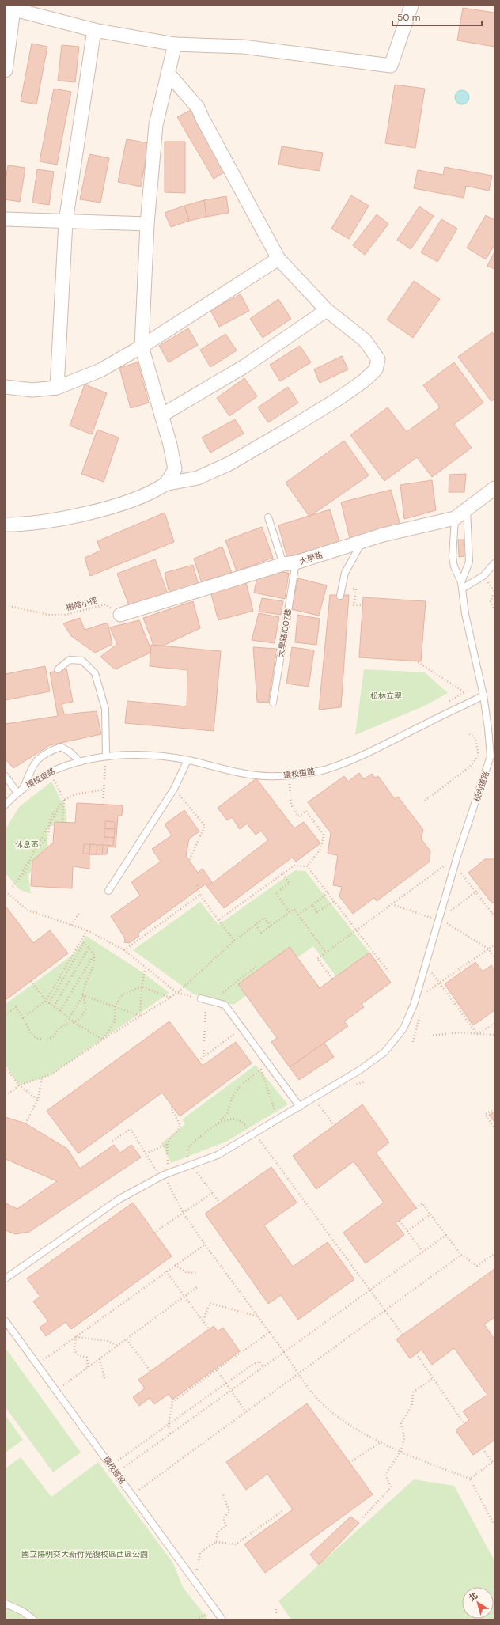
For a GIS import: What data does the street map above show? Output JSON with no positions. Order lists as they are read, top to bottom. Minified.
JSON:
{"streets":{"street":["大學路"],"lane":["大學路1007巷","環校道路","校內道路"],"path":["樹陰小徑"]},"crossings":[["大學路","樹陰小徑"],["大學路","大學路1007巷"],["環校道路","校內道路"]],"parks":["松林立翠","休息區","國立陽明交大新竹光復校區西區公園"],"scale_bar":"50 m","north":"top left"}
